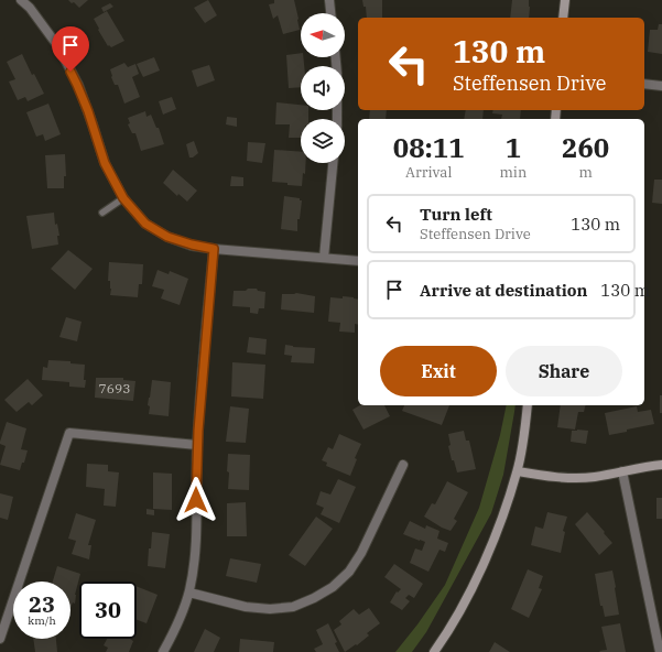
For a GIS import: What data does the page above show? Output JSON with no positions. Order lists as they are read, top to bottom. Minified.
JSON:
{"house_numbers":["7693"],"north":"left","page":{"turn":["130 m","Steffensen Drive"],"eta":["08:11","Arrival","1","min","260","m"],"list":[{"name":"Turn left","note":"Steffensen Drive","value":"130 m"},{"name":"Arrive at destination","value":"130 m"}],"buttons":["Exit","Share"],"speed":"23 km/h","limit":"30"}}
